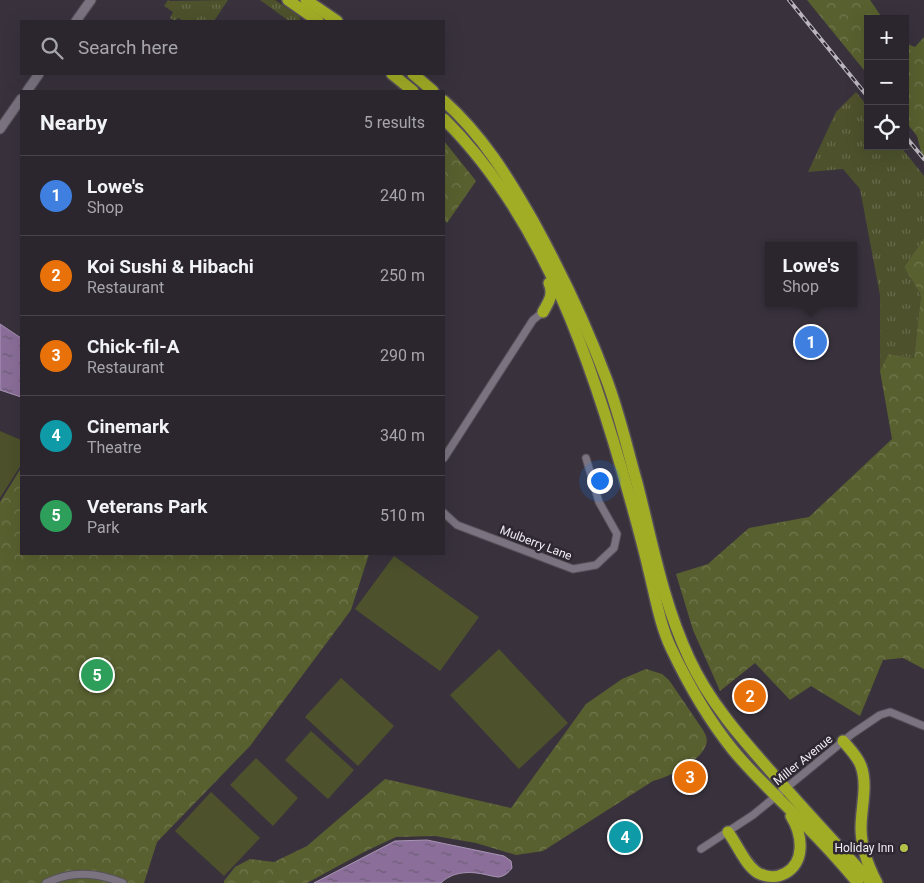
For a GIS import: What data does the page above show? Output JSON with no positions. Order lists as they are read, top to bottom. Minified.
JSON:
{"streets":{"street":["Mulberry Lane","Miller Avenue"]},"places":["Holiday Inn"],"page":{"map_buttons":["+","−"],"search":"Search here","heading":["Nearby","5 results"],"list":[{"mark":"1","name":"Lowe's","note":"Shop","value":"240 m"},{"mark":"2","name":"Koi Sushi & Hibachi","note":"Restaurant","value":"250 m"},{"mark":"3","name":"Chick-fil-A","note":"Restaurant","value":"290 m"},{"mark":"4","name":"Cinemark","note":"Theatre","value":"340 m"},{"mark":"5","name":"Veterans Park","note":"Park","value":"510 m"}],"popup":["Lowe's","Shop"],"pins":["1","5","2","3","4"]}}
